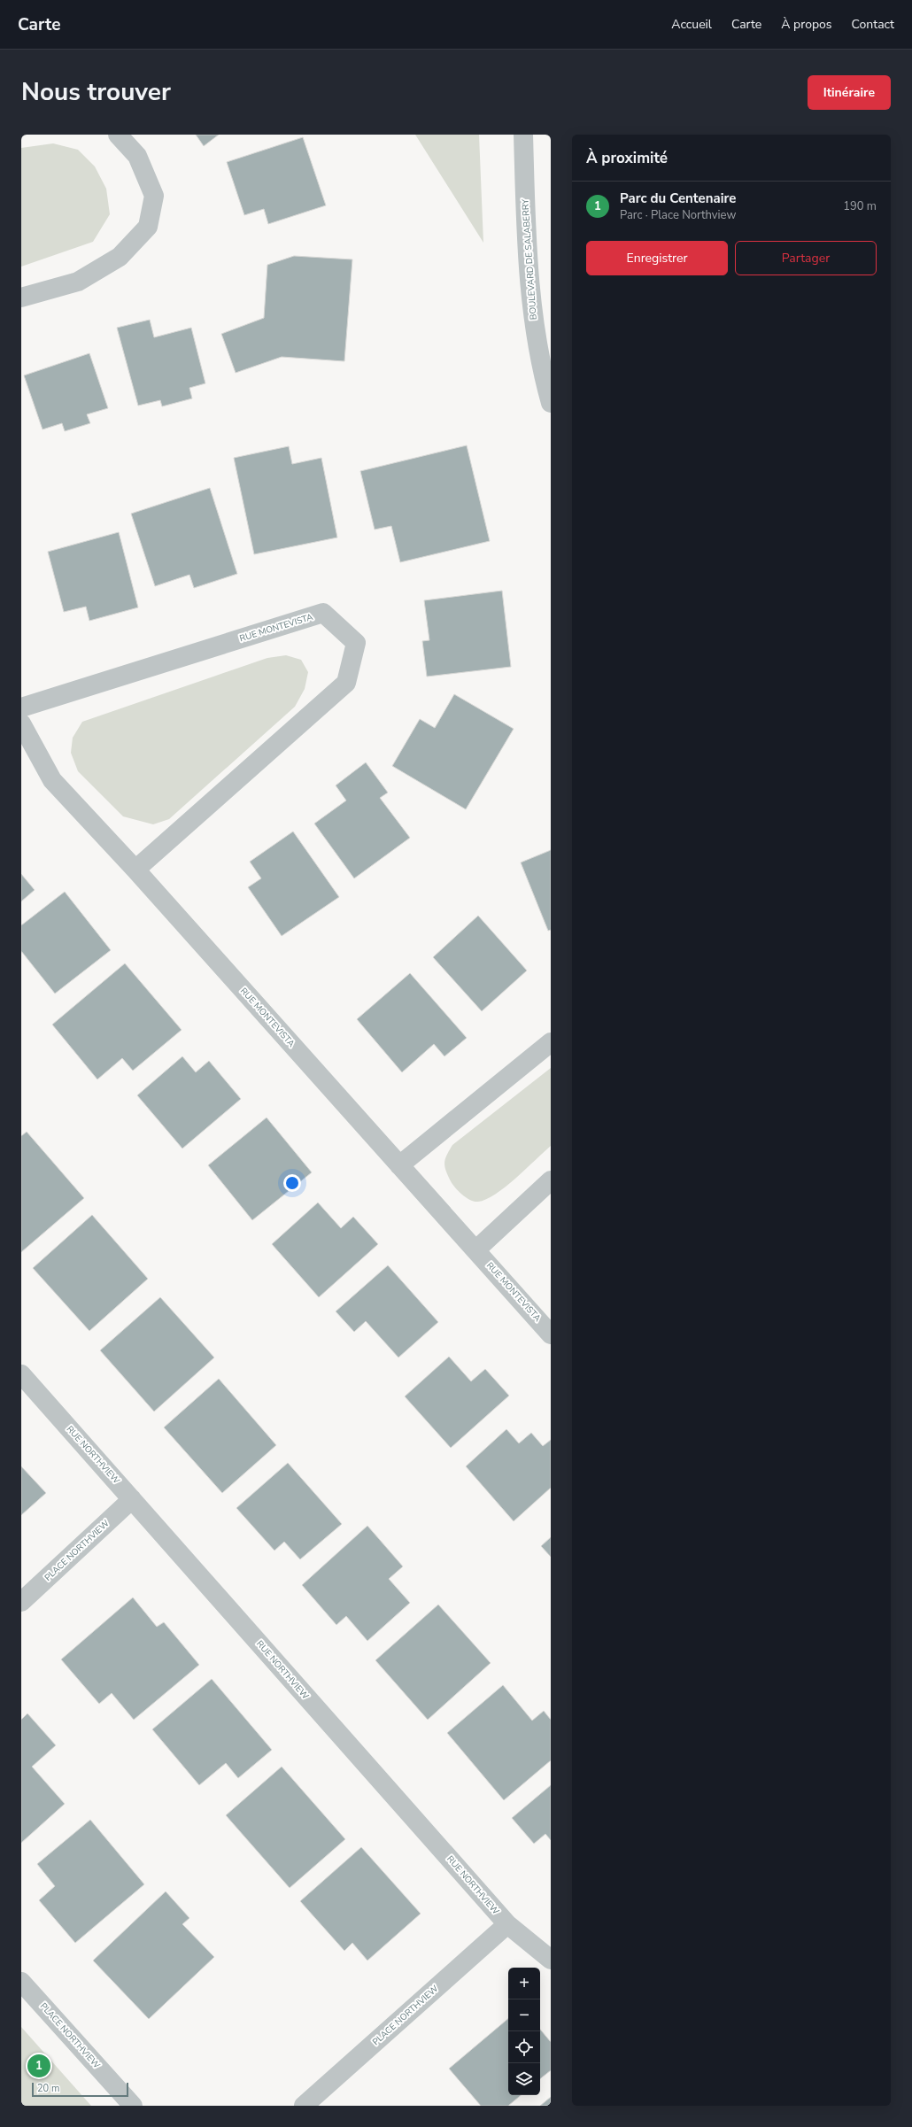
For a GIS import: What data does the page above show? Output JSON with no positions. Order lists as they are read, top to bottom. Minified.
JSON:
{"streets":{"street":["BOULEVARD DE SALABERRY","RUE MONTEVISTA","RUE NORTHVIEW","PLACE NORTHVIEW"]},"crossings":[["RUE NORTHVIEW","PLACE NORTHVIEW"]],"scale_bar":"20 m","page":{"header":"Carte","nav":["Accueil","Carte","À propos","Contact"],"title":"Nous trouver","buttons":["Itinéraire",["Enregistrer","Partager"]],"heading":"À proximité","list":[{"mark":"1","name":"Parc du Centenaire","note":"Parc · Place Northview","value":"190 m"}],"map_buttons":["+","−"],"pins":"1","scale":"20 m"}}
